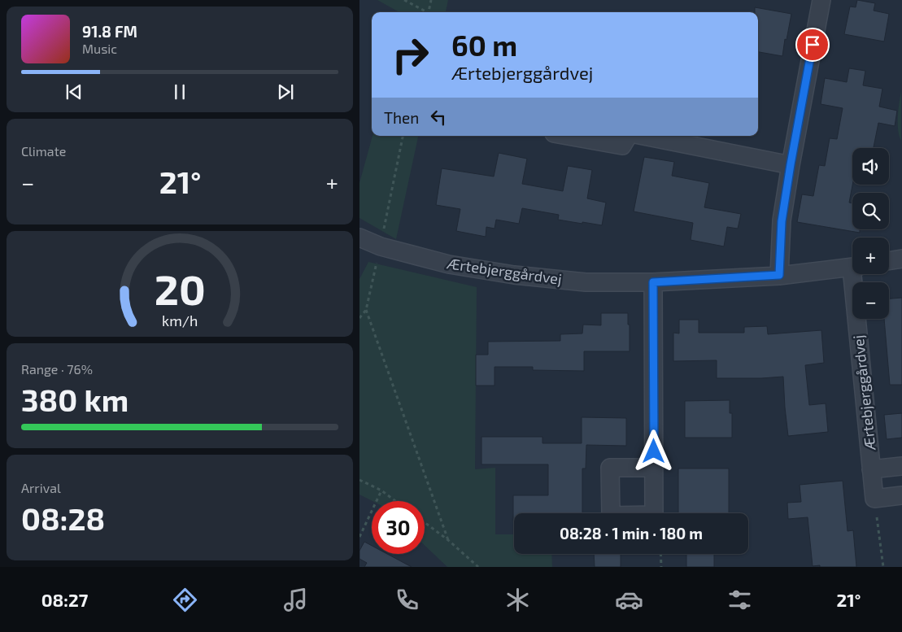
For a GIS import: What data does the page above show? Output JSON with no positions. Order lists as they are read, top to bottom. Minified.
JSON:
{"streets":{"street":["Ærtebjerggårdvej"]},"page":{"turn":["60 m","Ærtebjerggårdvej"],"song":["91.8 FM","Music"],"then":"Then","tile":["Climate",["Range · 76%","380 km"],["Arrival","08:28"]],"map_buttons":["+","−"],"heat":["−","21°","+"],"limit":"30","trip":"08:28 · 1 min · 180 m","tabs":["08:27","21°"],"gauge":["20","km/h"]}}
